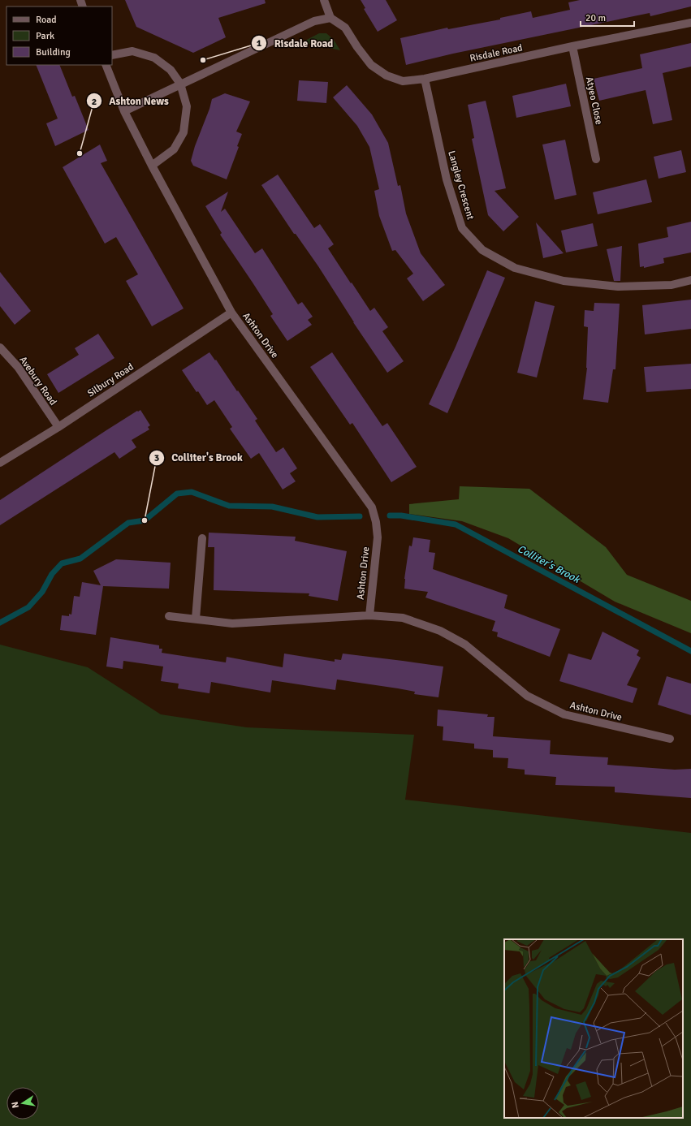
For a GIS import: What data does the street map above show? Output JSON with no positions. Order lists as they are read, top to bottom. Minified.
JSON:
{"streets":{"street":["Risdale Road","Atyeo Close","Langley Crescent","Ashton Drive","Silbury Road","Avebury Road"]},"crossings":[["Risdale Road","Atyeo Close"],["Risdale Road","Langley Crescent"],["Ashton Drive","Silbury Road"],["Silbury Road","Avebury Road"]],"water":["Colliter's Brook"],"places":["Risdale Road","Ashton News","Colliter's Brook"],"legend":["Road","Park","Building"],"scale_bar":"20 m","north":"left"}
